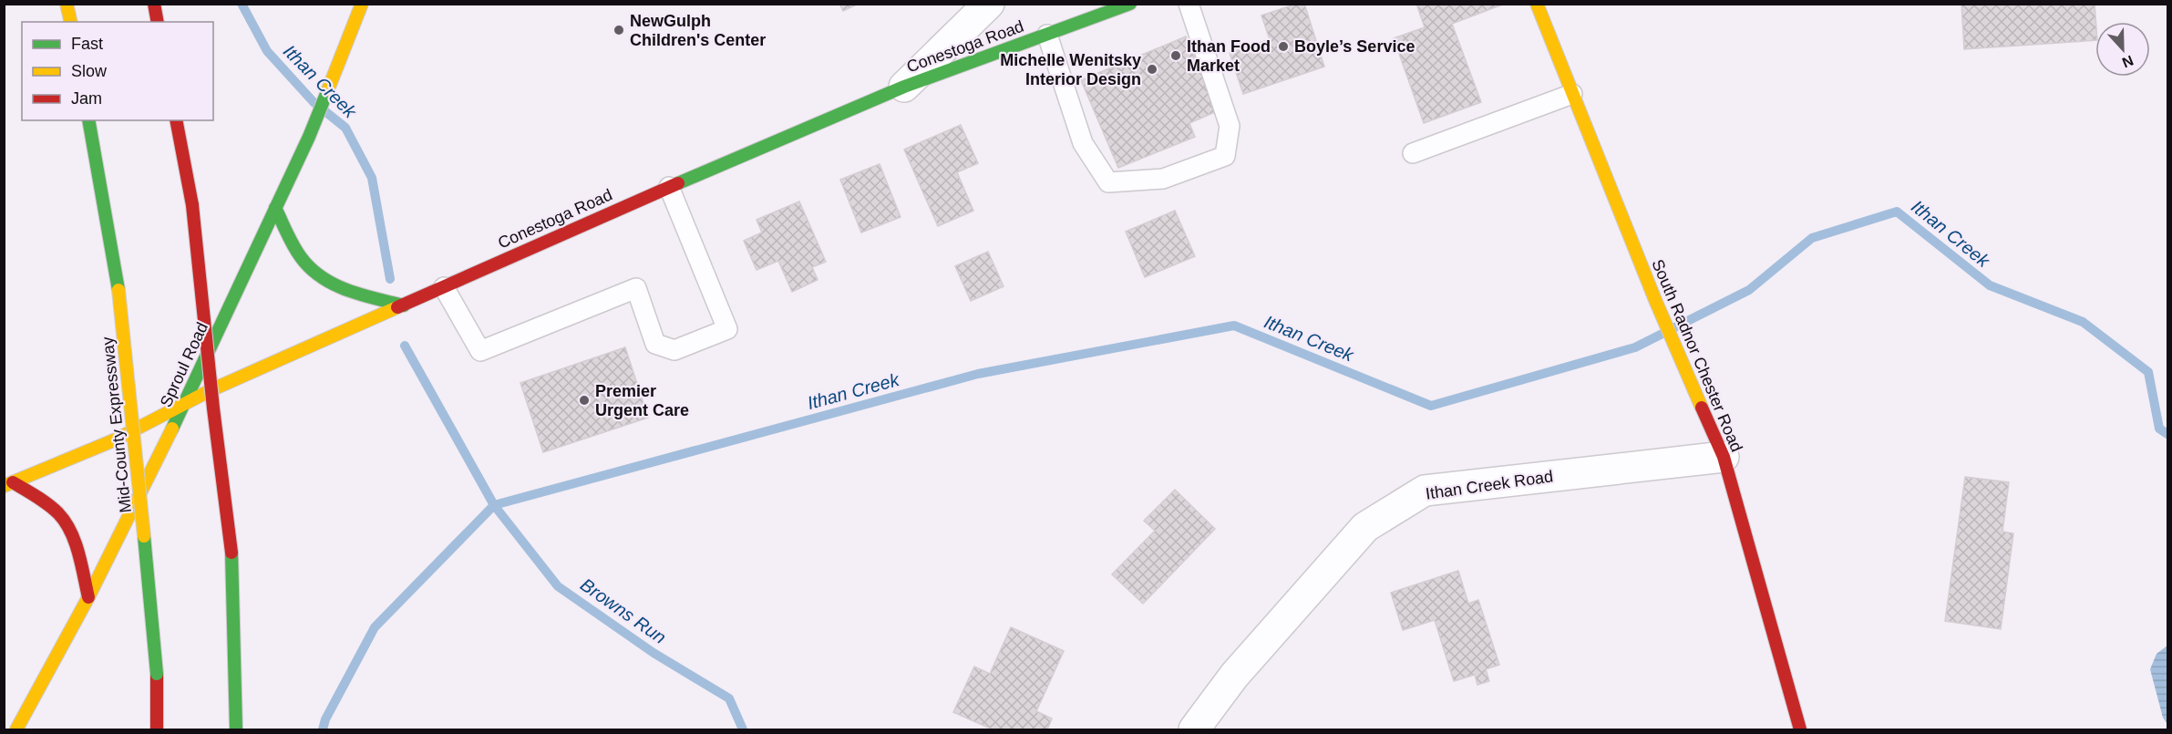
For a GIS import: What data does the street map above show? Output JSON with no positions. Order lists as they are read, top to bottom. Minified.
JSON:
{"streets":{"main road":["Conestoga Road","South Radnor Chester Road","Sproul Road","Mid-County Expressway"],"street":["Ithan Creek Road"]},"crossings":[["Conestoga Road","Sproul Road"],["South Radnor Chester Road","Ithan Creek Road"]],"water":["Ithan Creek","Browns Run"],"places":["NewGulph Children's Center","Boyle’s Service","Ithan Food Market","Michelle Wenitsky Interior Design","Premier Urgent Care"],"legend":["Fast","Slow","Jam"],"north":"bottom"}
